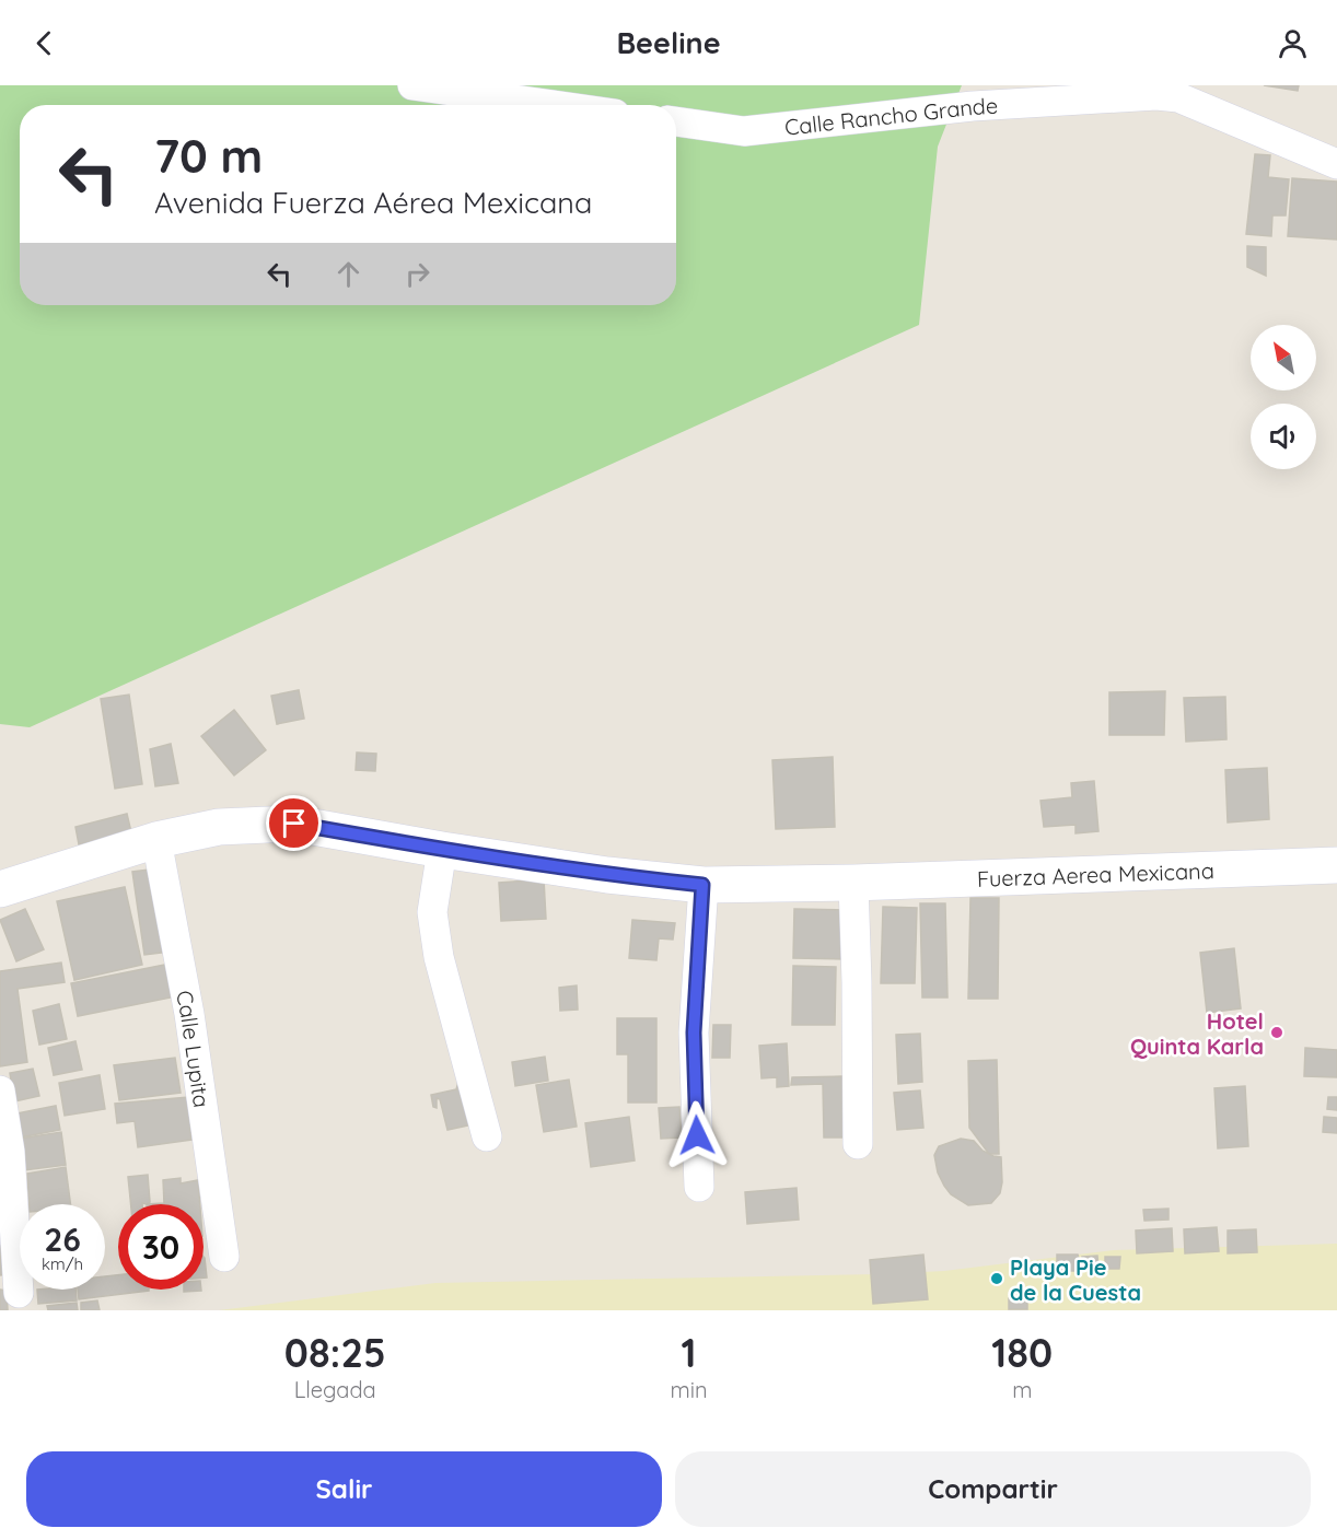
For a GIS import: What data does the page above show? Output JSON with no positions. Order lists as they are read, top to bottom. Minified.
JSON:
{"streets":{"main road":["Fuerza Aerea Mexicana"],"street":["Calle Rancho Grande","Calle Lupita"]},"crossings":[["Fuerza Aerea Mexicana","Calle Lupita"]],"places":["Hotel Quinta Karla","Playa Pie de la Cuesta"],"north":"top left","page":{"header":"Beeline","turn":["70 m","Avenida Fuerza Aérea Mexicana"],"speed":"26 km/h","limit":"30","eta":["08:25","Llegada","1","min","180","m"],"buttons":["Salir","Compartir"]}}
